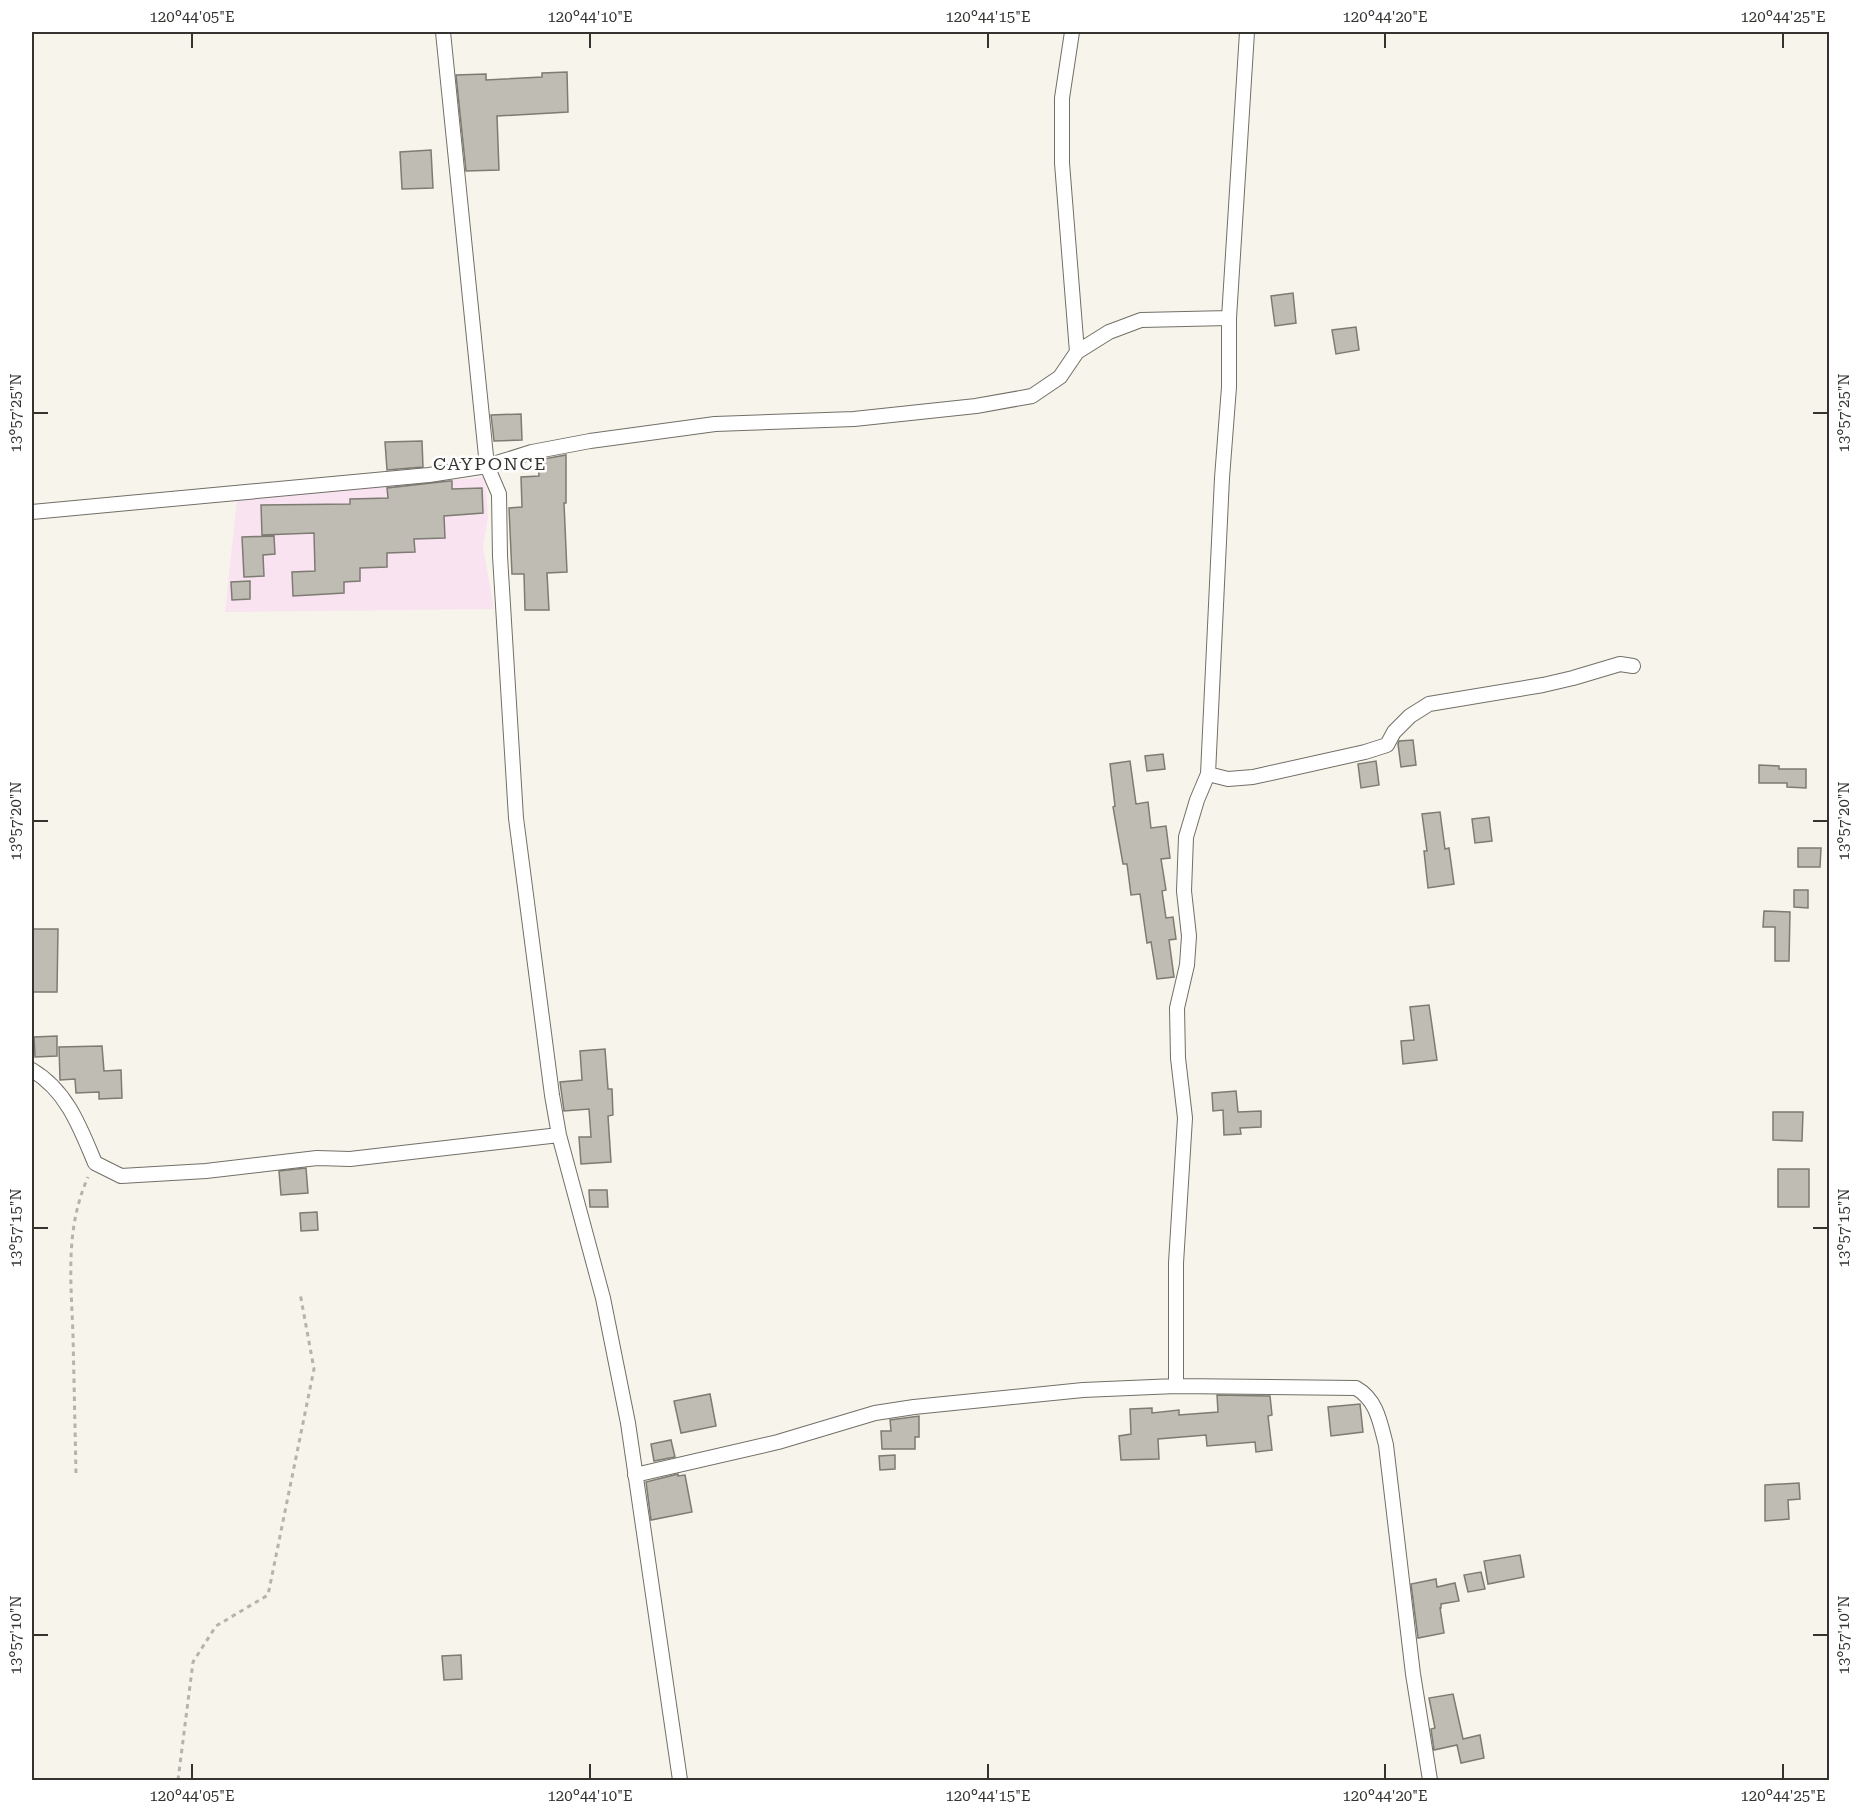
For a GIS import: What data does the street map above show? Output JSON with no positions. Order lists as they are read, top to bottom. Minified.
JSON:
{"districts":["CAYPONCE"],"coordinates":["120°44'05\"E","120°44'10\"E","120°44'15\"E","120°44'20\"E","120°44'25\"E","13°57'25\"N","13°57'20\"N","13°57'15\"N","13°57'10\"N"]}
